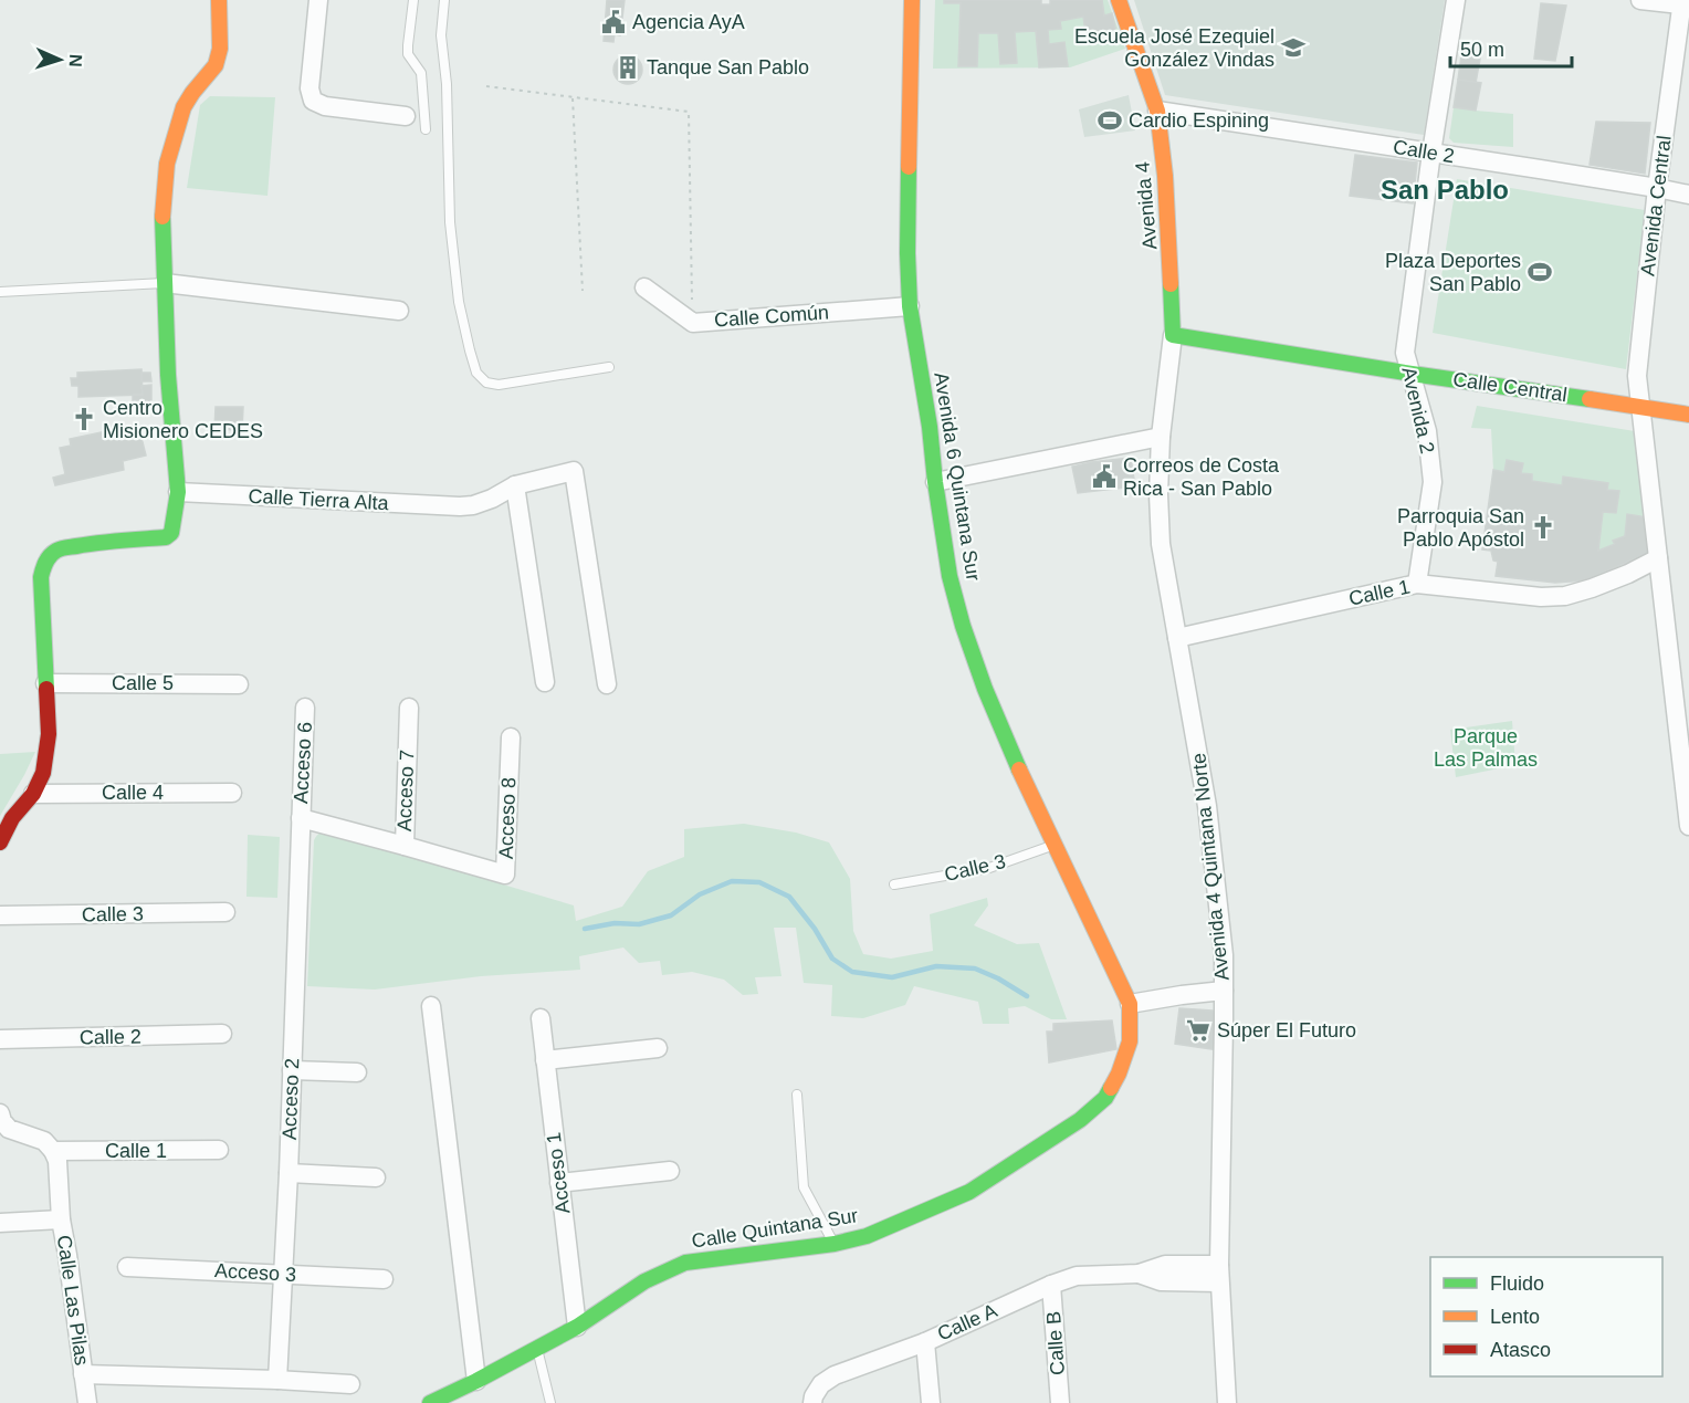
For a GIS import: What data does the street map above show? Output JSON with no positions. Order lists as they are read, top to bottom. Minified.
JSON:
{"streets":{"street":["Calle 2","Avenida 4","Avenida Central","Calle Común","Calle Central","Avenida 2","Avenida 6 Quintana Sur","Calle Tierra Alta","Calle 1","Calle 5","Acceso 6","Acceso 7","Calle 4","Acceso 8","Avenida 4 Quintana Norte","Calle 3","Acceso 2","Acceso 1","Calle Quintana Sur","Acceso 3","Calle Las Pilas","Calle A","Calle B"]},"crossings":[["Calle 2","Avenida 4"],["Calle 2","Avenida Central"],["Calle 2","Avenida 2"],["Avenida 4","Calle Central"],["Avenida 4","Avenida 4 Quintana Norte"],["Avenida Central","Calle Central"],["Avenida Central","Calle 1"],["Calle Común","Avenida 6 Quintana Sur"],["Calle Central","Avenida 2"],["Calle Central","Avenida 4 Quintana Norte"],["Avenida 2","Calle 1"],["Avenida 6 Quintana Sur","Calle 3"],["Avenida 6 Quintana Sur","Calle Quintana Sur"],["Calle 1","Avenida 4 Quintana Norte"],["Acceso 6","Acceso 7"],["Acceso 6","Acceso 2"],["Acceso 7","Acceso 8"],["Acceso 7","Acceso 2"],["Avenida 4 Quintana Norte","Calle A"],["Acceso 2","Acceso 3"],["Acceso 1","Calle Quintana Sur"],["Calle A","Calle B"]],"districts":["San Pablo"],"parks":["Parque Las Palmas"],"places":{"public building":["Agencia AyA","Correos de Costa Rica - San Pablo"],"school or university":["Escuela José Ezequiel González Vindas"],"building":["Tanque San Pablo"],"sports":["Cardio Espining","Plaza Deportes San Pablo"],"church":["Centro Misionero CEDES","Parroquia San Pablo Apóstol"],"supermarket":["Súper El Futuro"]},"legend":["Fluido","Lento","Atasco"],"scale_bar":"50 m","north":"right"}
